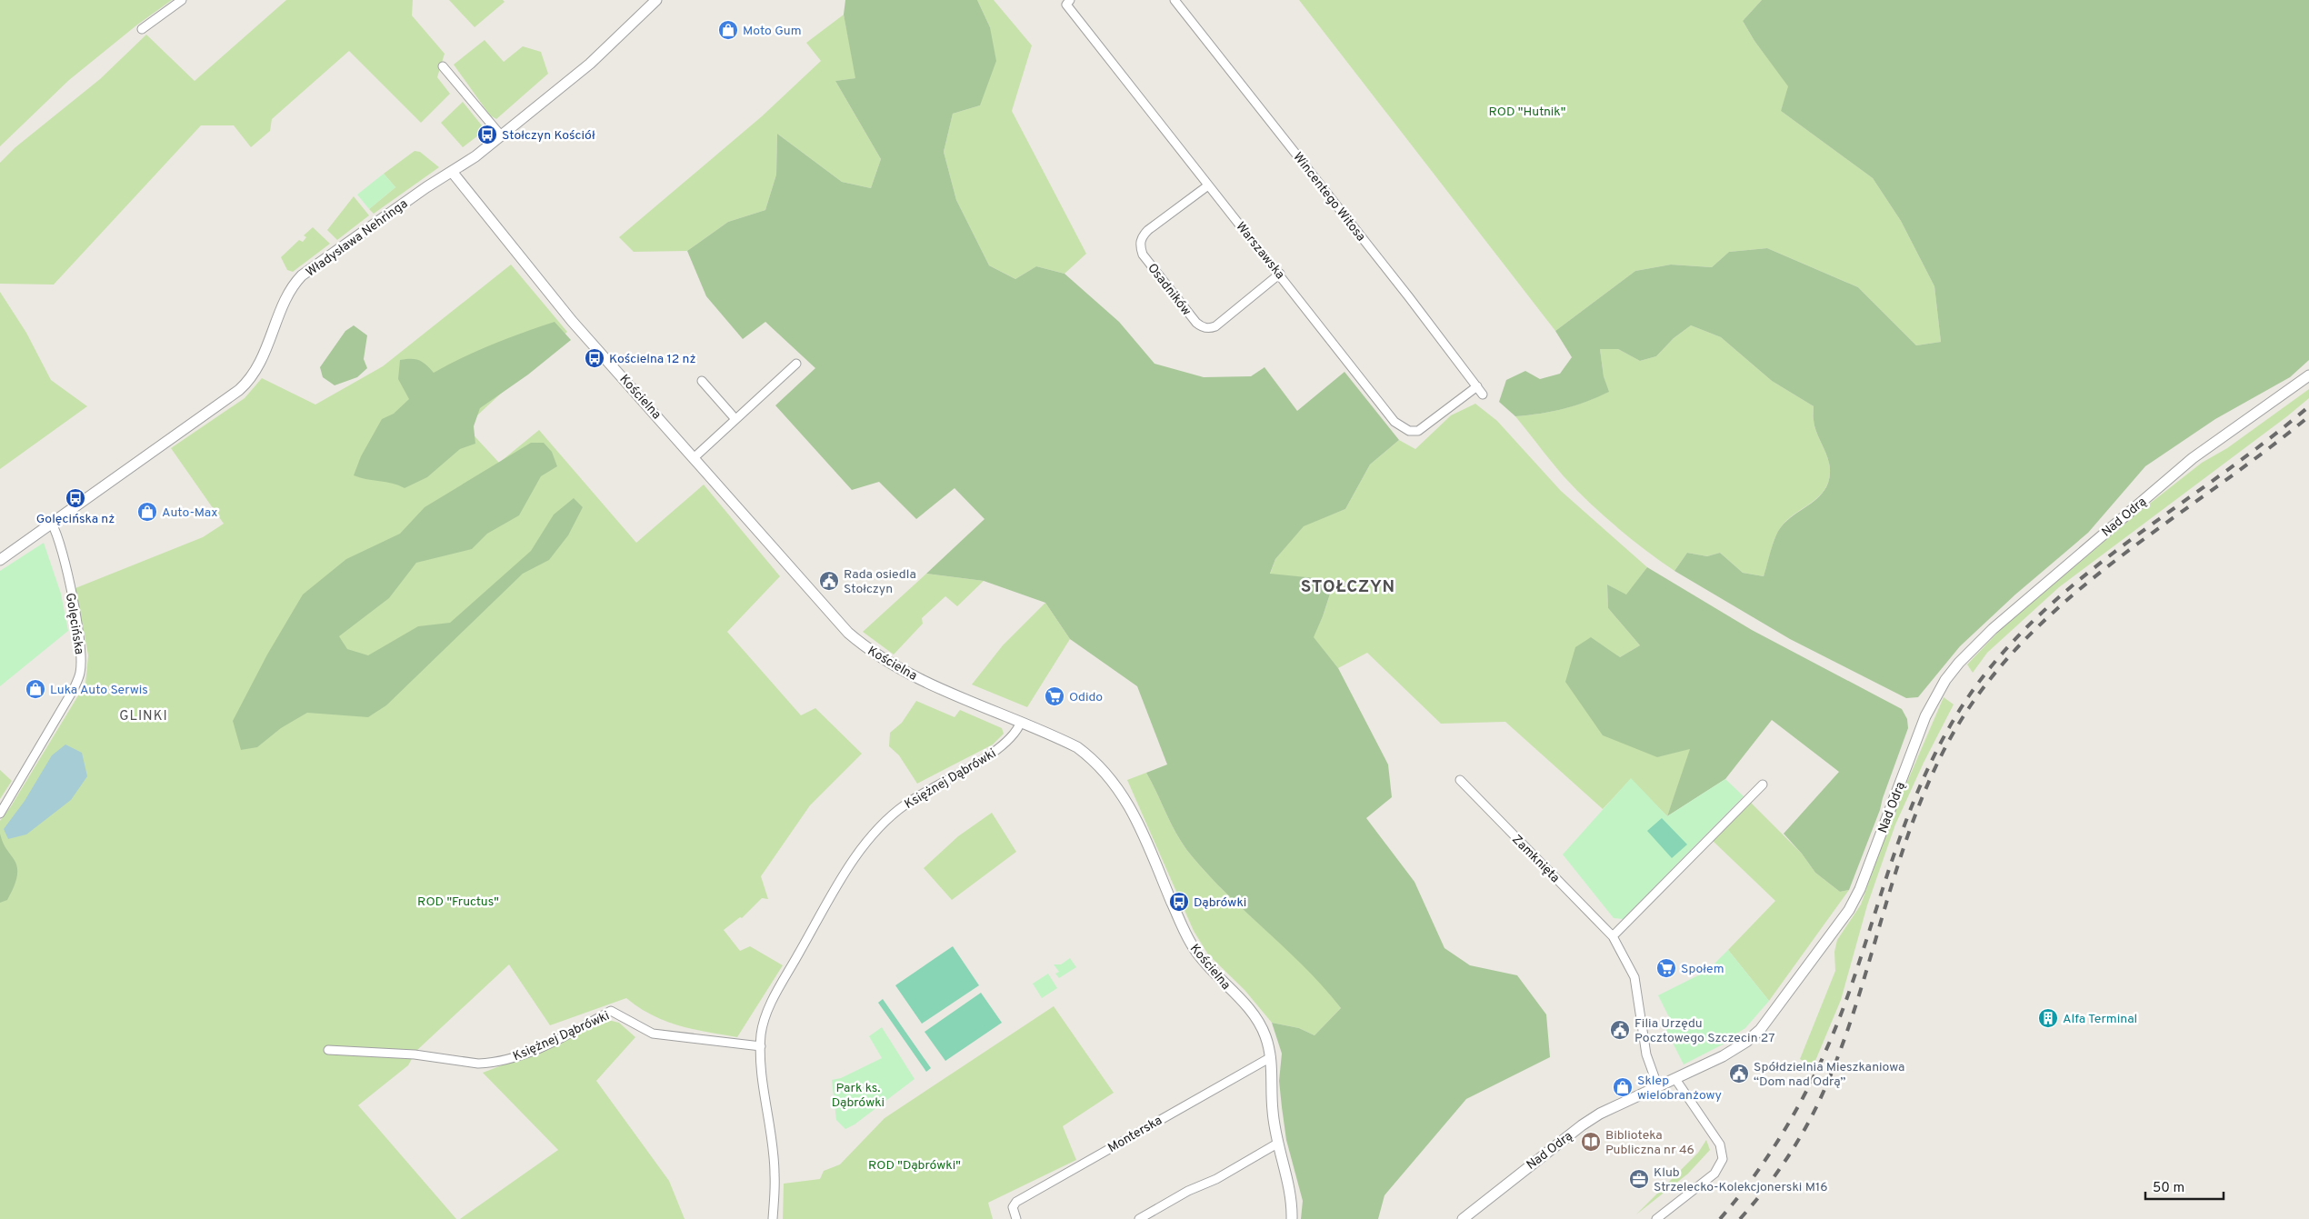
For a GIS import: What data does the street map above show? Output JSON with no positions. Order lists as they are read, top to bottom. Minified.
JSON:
{"streets":{"street":["Wincentego Witosa","Władysława Nehringa","Warszawska","Osadników","Kościelna","Nad Odrą","Golęcińska","Księżnej Dąbrówki","Zamknięta","Monterska"]},"crossings":[["Wincentego Witosa","Warszawska"],["Władysława Nehringa","Kościelna"],["Władysława Nehringa","Golęcińska"],["Warszawska","Osadników"],["Kościelna","Księżnej Dąbrówki"],["Kościelna","Monterska"],["Nad Odrą","Zamknięta"]],"districts":["STOŁCZYN","GLINKI"],"parks":["ROD \"Hutnik\"","ROD \"Fructus\"","Park ks. Dąbrówki","ROD \"Dąbrówki\""],"places":{"shop":["Moto Gum","Auto-Max","Luka Auto Serwis","Sklep wielobranżowy"],"bus stop":["Stołczyn Kościół","Kościelna 12 nż","Golęcińska nż","Dąbrówki"],"public building":["Rada osiedla Stołczyn","Filia Urzędu Pocztowego Szczecin 27","Spółdzielnia Mieszkaniowa “Dom nad Odrą”"],"supermarket":["Odido","Społem"],"building":["Alfa Terminal"],"library":["Biblioteka Publiczna nr 46"],"office":["Klub Strzelecko-Kolekcjonerski M16"]},"scale_bar":"50 m"}
